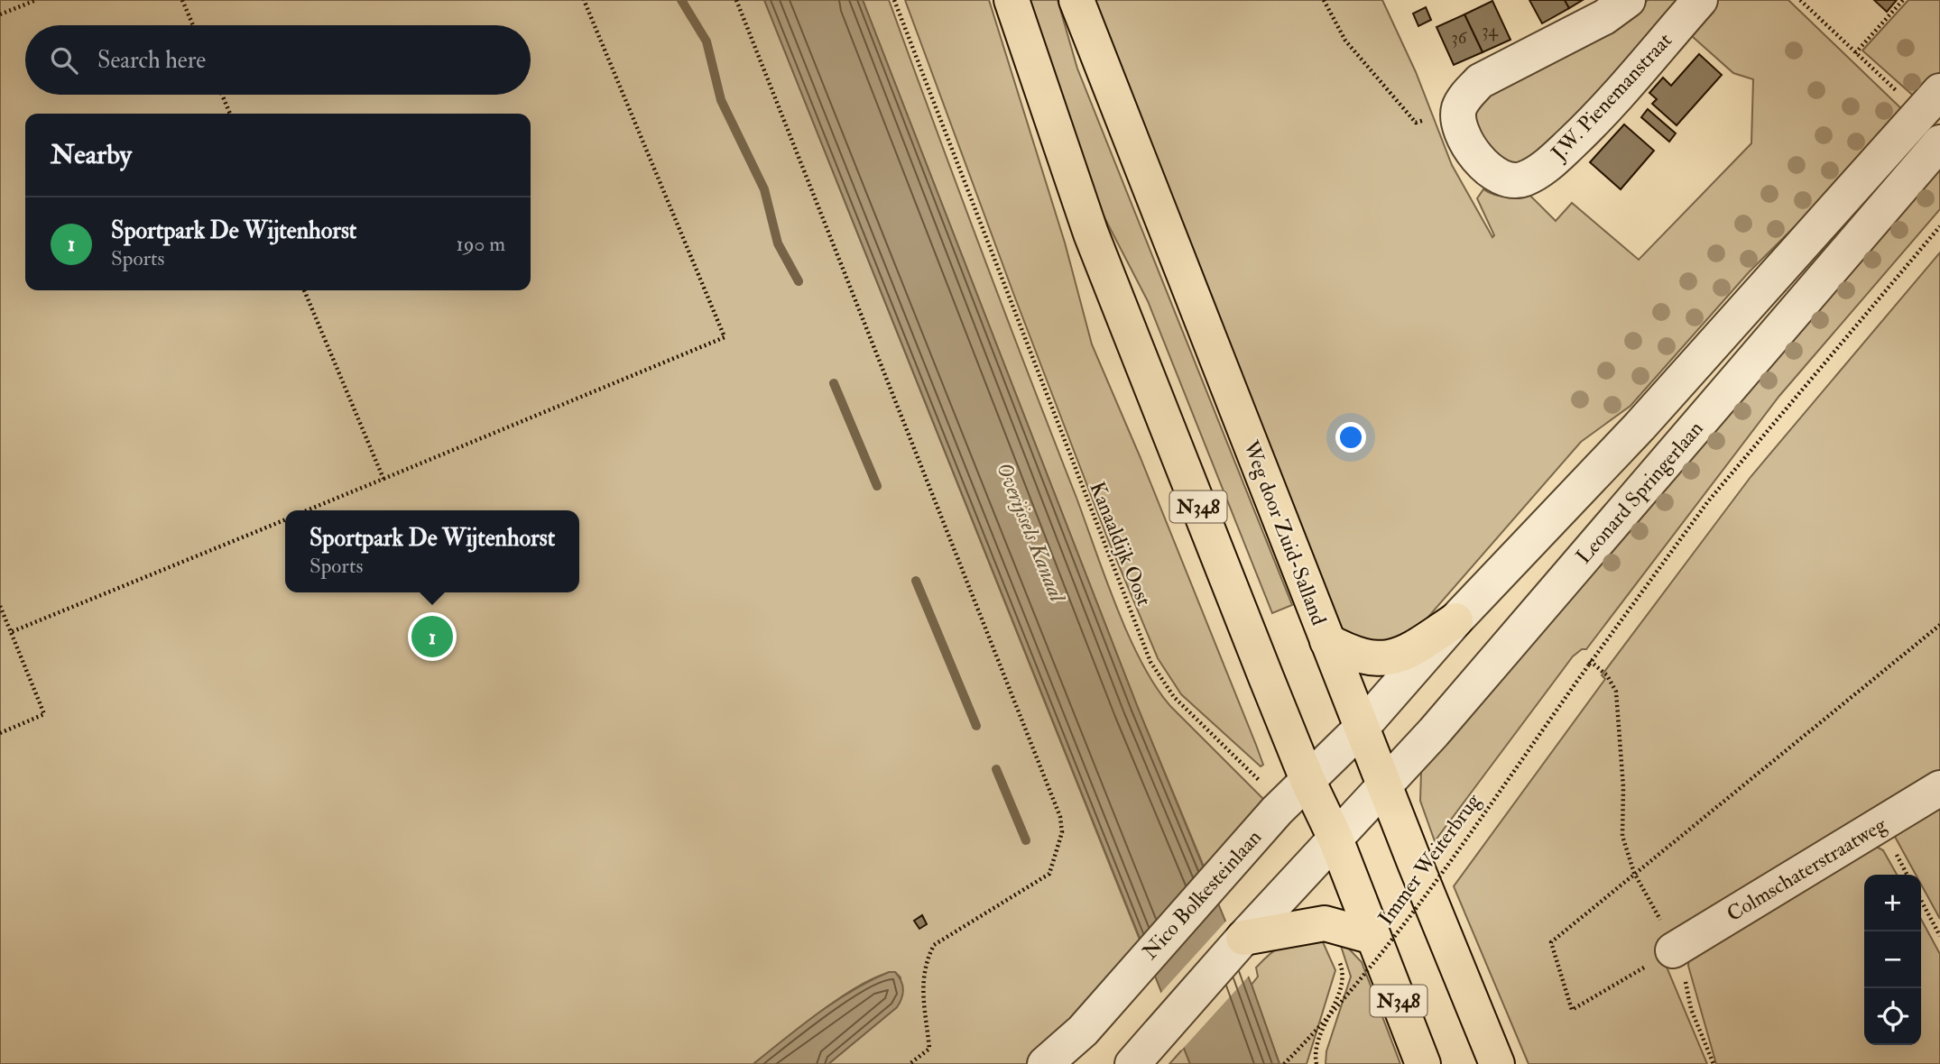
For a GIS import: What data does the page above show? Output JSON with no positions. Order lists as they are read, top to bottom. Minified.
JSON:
{"streets":{"main road":["N348","Weg door Zuid-Salland"],"street":["J.W. Pienemanstraat","Leonard Springerlaan","Colmschaterstraatweg","Nico Bolkesteinlaan"],"path":["Kanaaldijk Oost","Immer Weiterbrug"]},"crossings":[["Leonard Springerlaan","N348"],["Leonard Springerlaan","Weg door Zuid-Salland"],["Leonard Springerlaan","Nico Bolkesteinlaan"],["N348","Nico Bolkesteinlaan"],["Weg door Zuid-Salland","Nico Bolkesteinlaan"],["Kanaaldijk Oost","Nico Bolkesteinlaan"]],"water":["Overijssels Kanaal"],"house_numbers":["34","36"],"page":{"search":"Search here","heading":"Nearby","list":[{"mark":"1","name":"Sportpark De Wijtenhorst","note":"Sports","value":"190 m"}],"popup":["Sportpark De Wijtenhorst","Sports"],"pins":"1","map_buttons":["+","−"]}}
